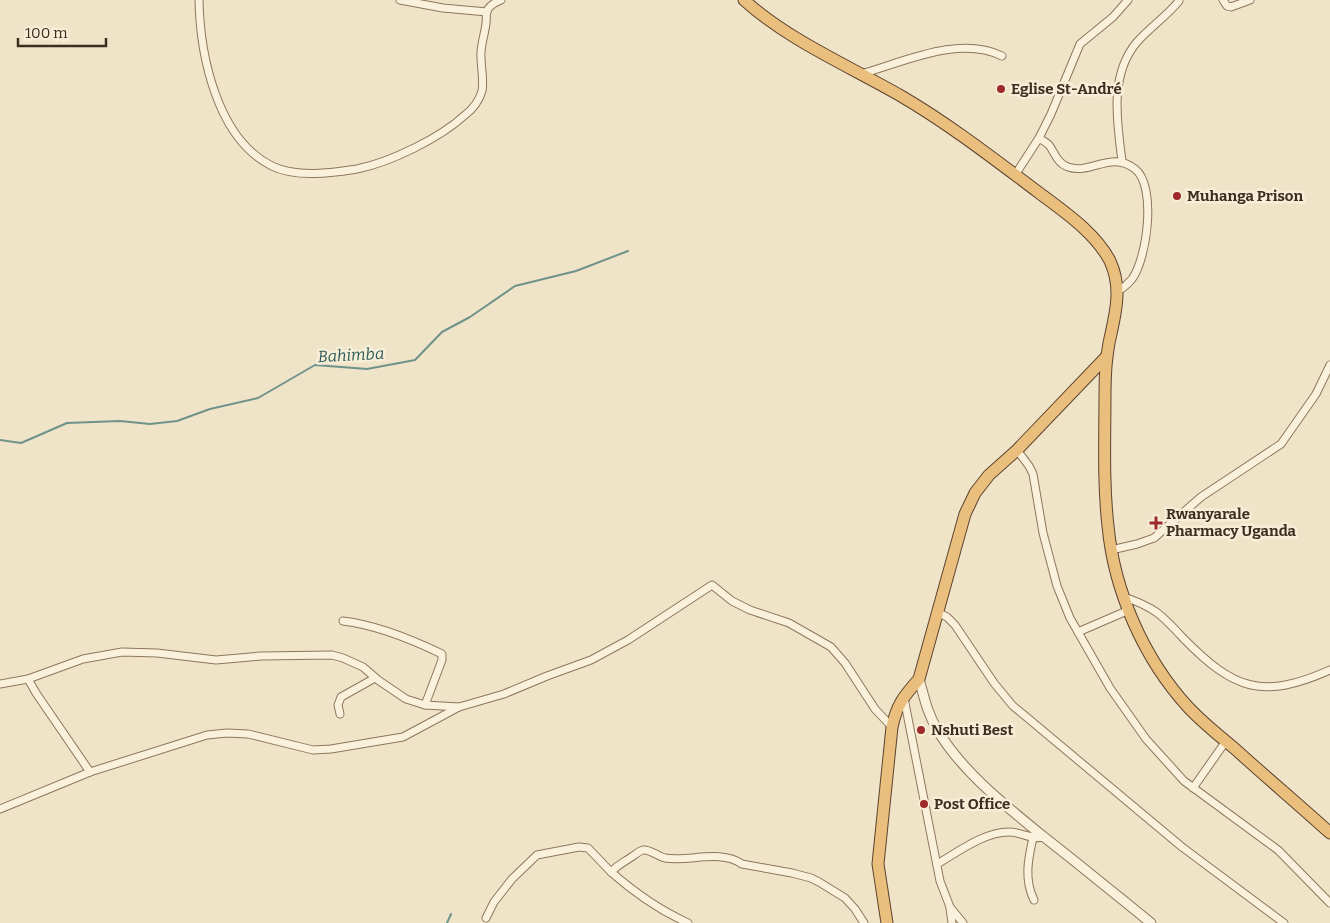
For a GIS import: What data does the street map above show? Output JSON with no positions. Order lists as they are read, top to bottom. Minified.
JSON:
{"water":["Bahimba"],"places":{"other":["Eglise St-André","Muhanga Prison","Nshuti Best","Post Office"],"health":["Rwanyarale Pharmacy Uganda"]},"scale_bar":"100 m"}
